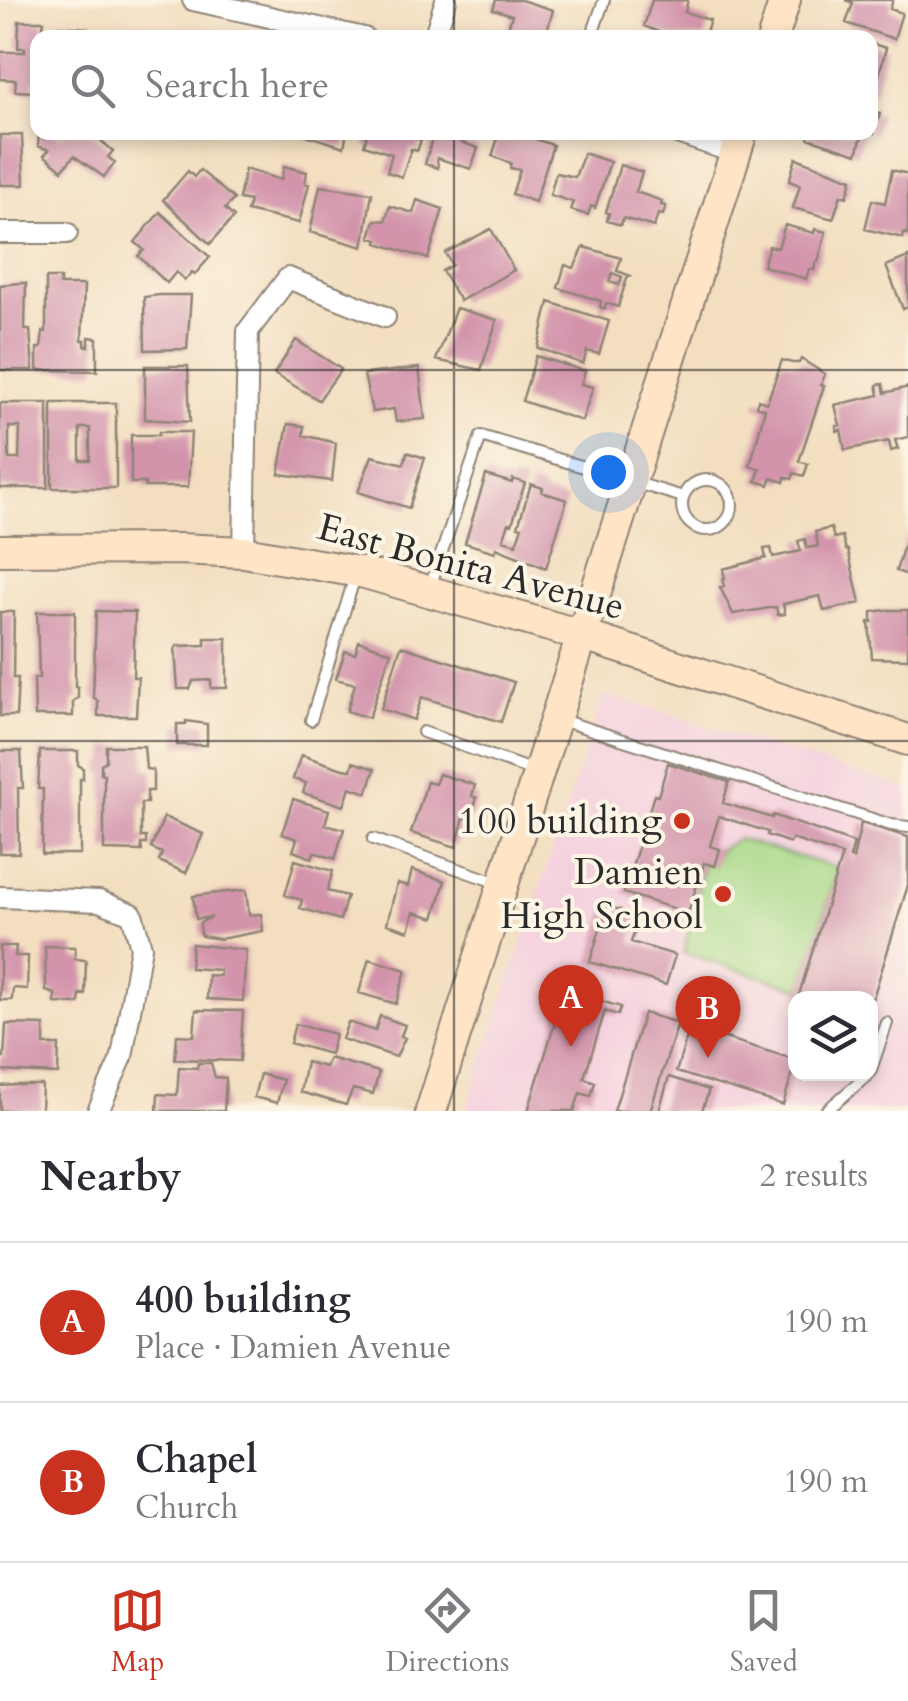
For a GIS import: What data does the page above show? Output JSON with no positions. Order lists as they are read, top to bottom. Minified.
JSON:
{"streets":{"main road":["East Bonita Avenue"]},"places":["100 building","Damien High School"],"page":{"search":"Search here","pins":["A","B"],"heading":["Nearby","2 results"],"list":[{"mark":"A","name":"400 building","note":"Place · Damien Avenue","value":"190 m"},{"mark":"B","name":"Chapel","note":"Church","value":"190 m"}],"nav":["Map","Directions","Saved"]}}
